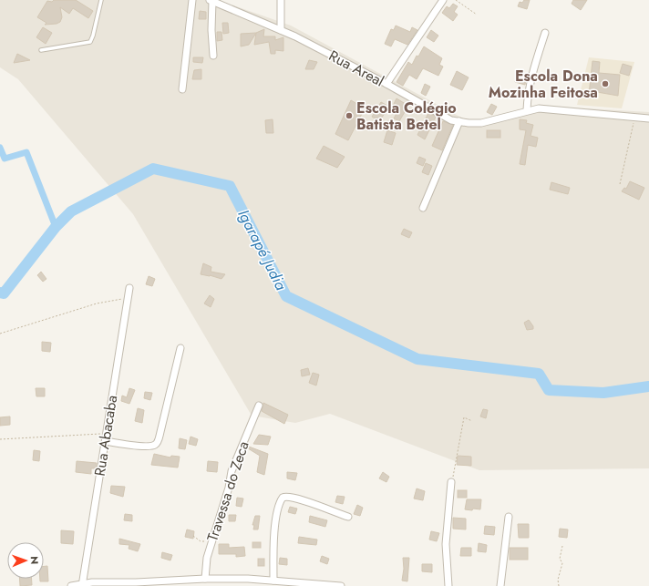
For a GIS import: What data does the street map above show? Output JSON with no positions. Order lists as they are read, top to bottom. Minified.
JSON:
{"streets":{"street":["Rua Areal","Rua Abacaba","Travessa do Zeca"]},"water":["Igarapé Judia"],"places":["Escola Dona Mozinha Feitosa","Escola Colégio Batista Betel"],"north":"right"}
